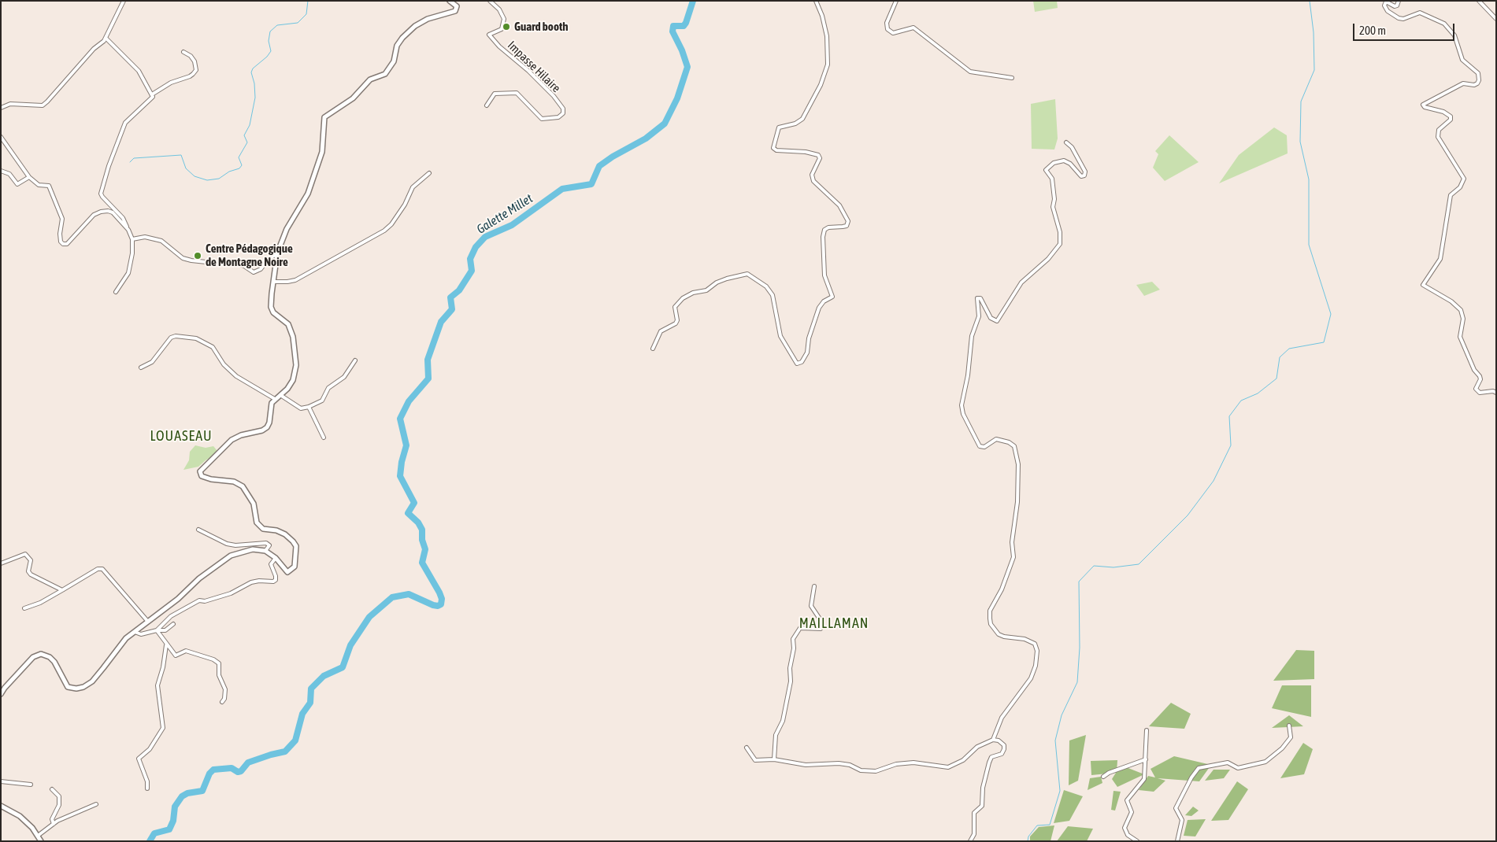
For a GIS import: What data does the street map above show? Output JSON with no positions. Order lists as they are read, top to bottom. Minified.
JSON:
{"streets":{"street":["Impasse Hilaire"]},"districts":["LOUASEAU","MAILLAMAN"],"water":["Galette Millet"],"places":["Guard booth","Centre Pédagogique de Montagne Noire"],"scale_bar":"200 m"}
